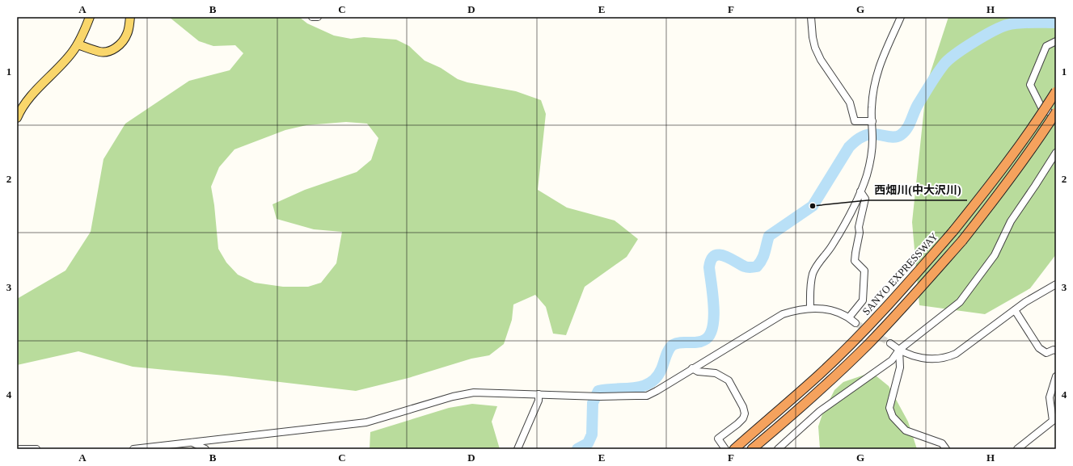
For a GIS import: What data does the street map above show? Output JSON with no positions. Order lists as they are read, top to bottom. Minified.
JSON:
{"streets":{"highway":["SANYO EXPRESSWAY"]},"places":["西畑川(中大沢川)"],"grid":{"columns":["A","B","C","D","E","F","G","H"],"rows":["1","2","3","4"]}}
